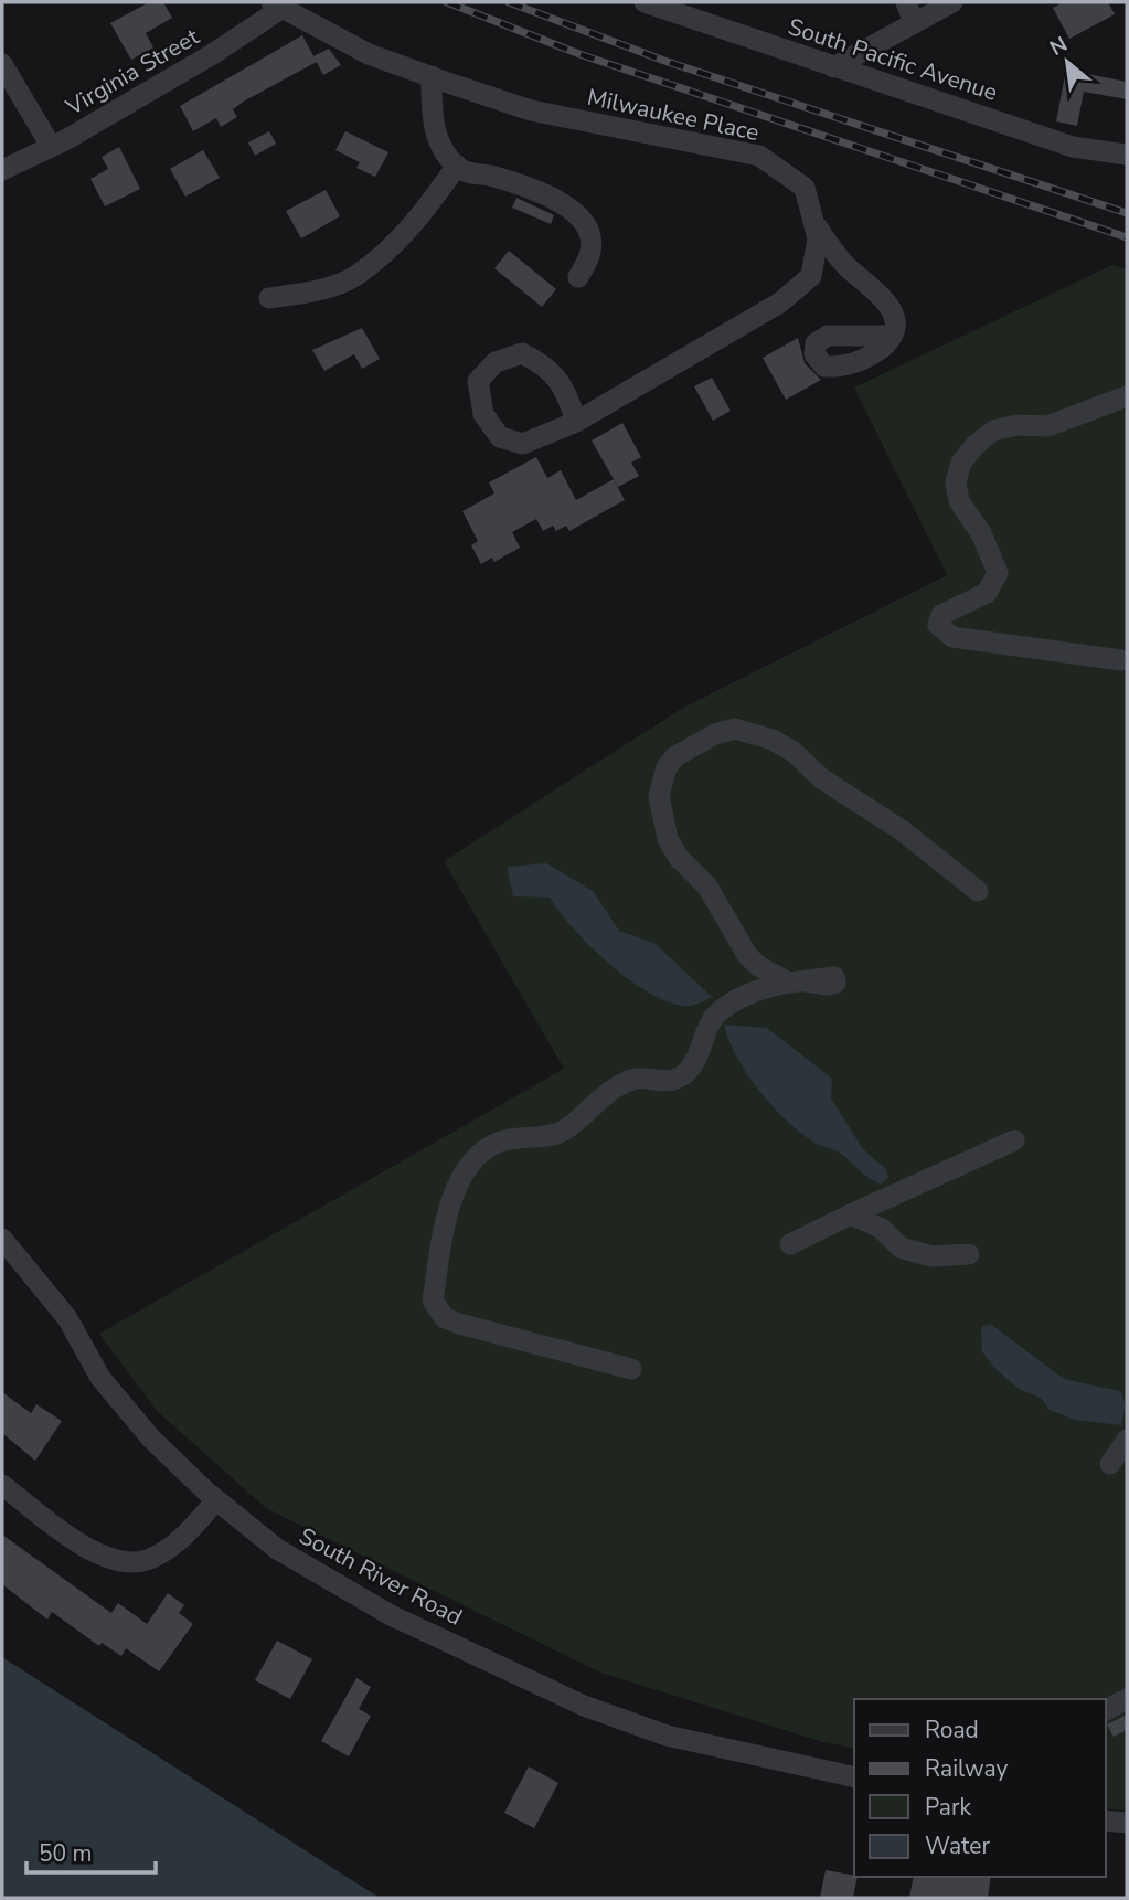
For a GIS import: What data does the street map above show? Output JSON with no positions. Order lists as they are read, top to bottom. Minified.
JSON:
{"streets":{"street":["South Pacific Avenue","Virginia Street","Milwaukee Place","South River Road"]},"crossings":[["Virginia Street","Milwaukee Place"]],"legend":["Road","Railway","Park","Water"],"scale_bar":"50 m","north":"top left"}
